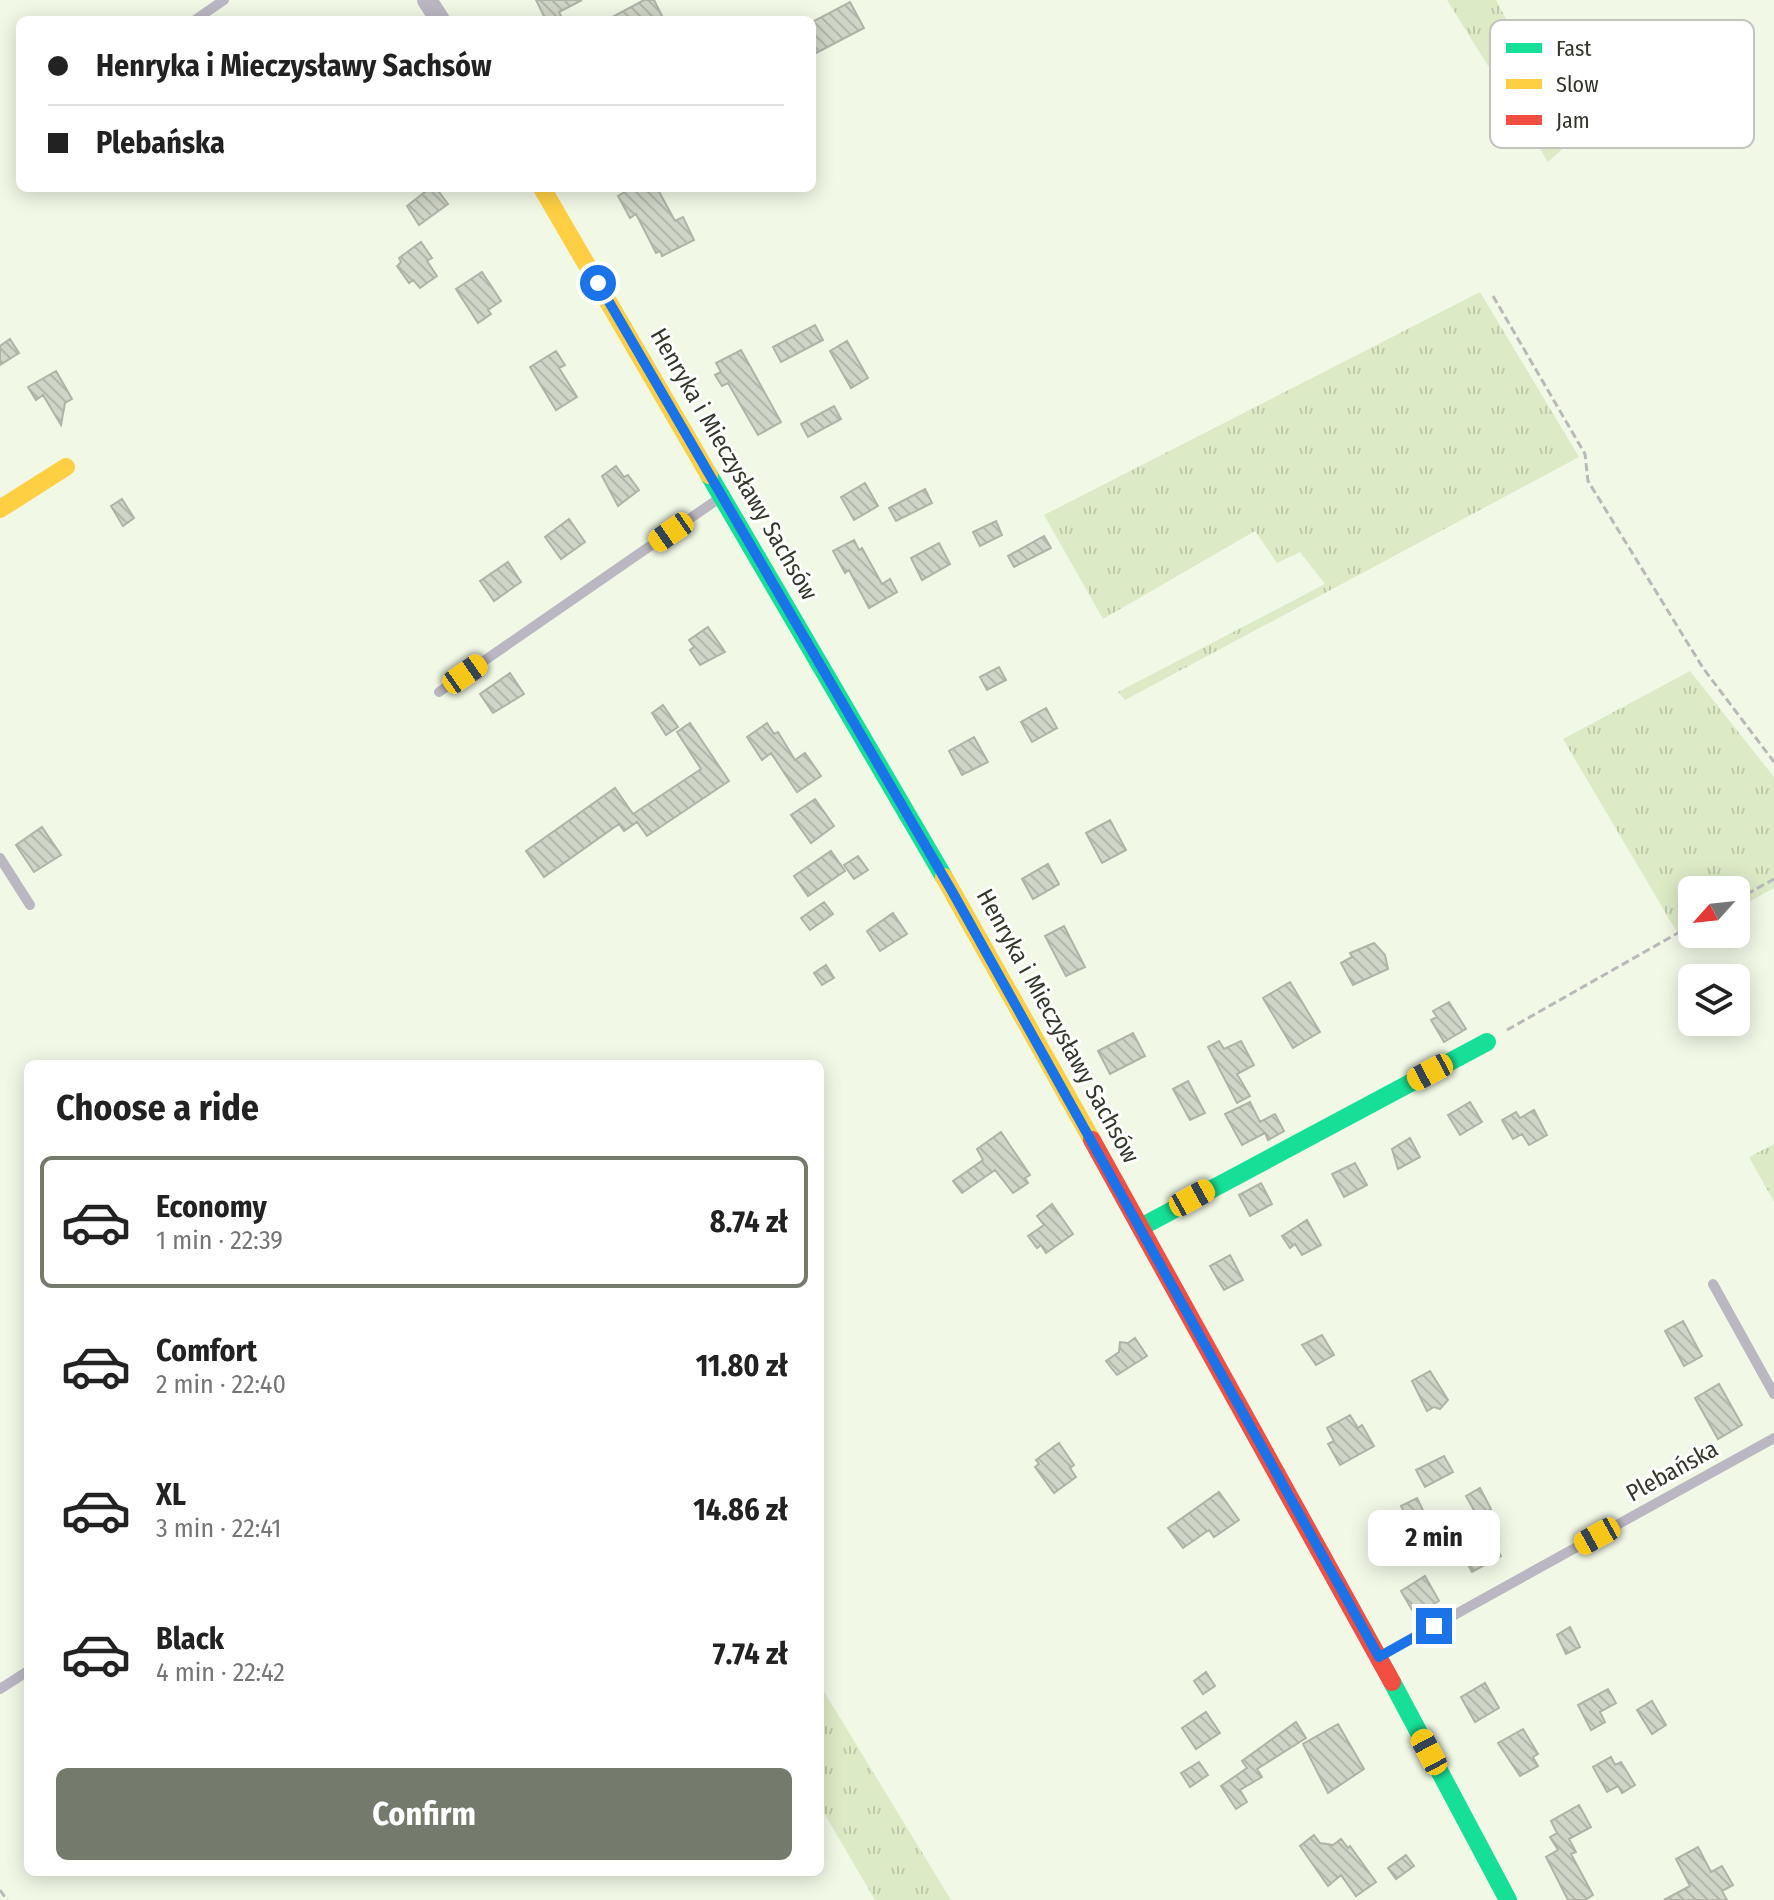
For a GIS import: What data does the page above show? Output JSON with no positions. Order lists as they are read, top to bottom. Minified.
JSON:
{"streets":{"street":["Henryka i Mieczysławy Sachsów"],"lane":["Plebańska"]},"crossings":[["Henryka i Mieczysławy Sachsów","Plebańska"]],"legend":["Fast","Slow","Jam"],"north":"bottom left","page":{"banner":["Henryka i Mieczysławy Sachsów","Plebańska"],"heading":"Choose a ride","list":[{"name":"Economy","note":"1 min · 22:39","value":"8.74 zł"},{"name":"Comfort","note":"2 min · 22:40","value":"11.80 zł"},{"name":"XL","note":"3 min · 22:41","value":"14.86 zł"},{"name":"Black","note":"4 min · 22:42","value":"7.74 zł"}],"bubble":"2 min","buttons":"Confirm"}}
